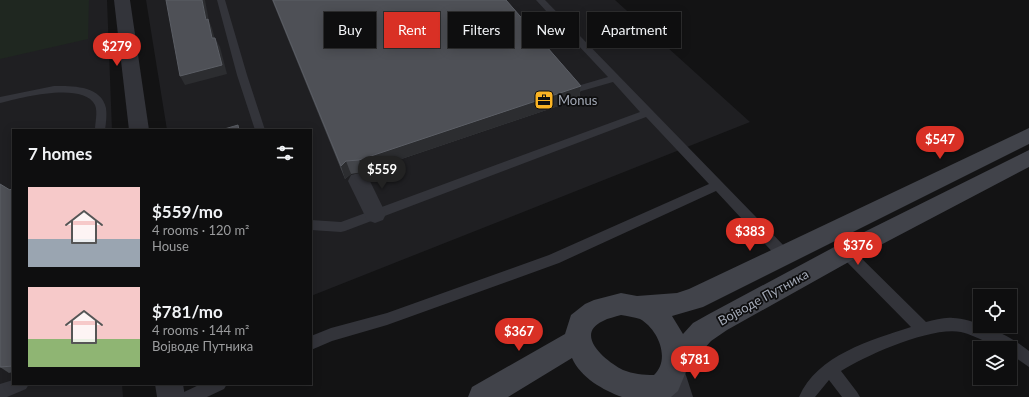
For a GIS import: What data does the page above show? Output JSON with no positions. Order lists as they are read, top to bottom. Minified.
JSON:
{"streets":{"main road":["Војводе Путника"]},"places":{"office":["Monus"]},"page":{"chip":["Buy","Rent","Filters","New","Apartment"],"price":["$279","$547","$559","$383","$376","$367","$781"],"heading":"7 homes","list":[{"name":"$559/mo","note":"4 rooms · 120 m² · House"},{"name":"$781/mo","note":"4 rooms · 144 m² · Војводе Путника"}]}}
